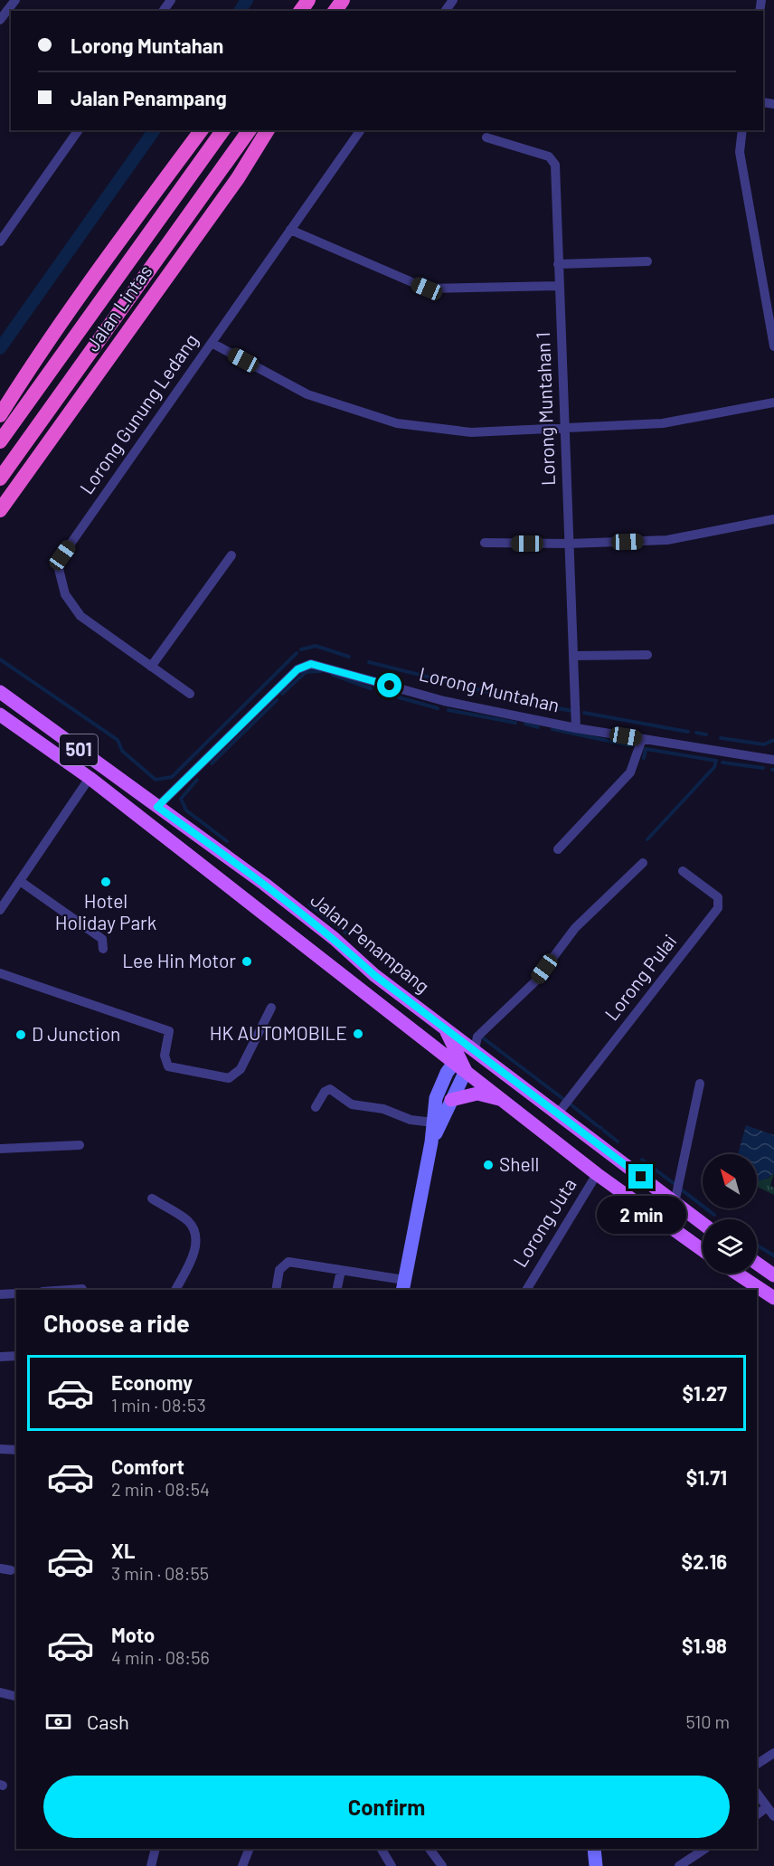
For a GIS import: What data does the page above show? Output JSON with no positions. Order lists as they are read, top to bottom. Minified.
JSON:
{"streets":{"highway":["Jalan Lintas"],"main road":["501","Jalan Penampang"],"street":["Lorong Muntahan 1","Lorong Gunung Ledang","Lorong Muntahan","Lorong Pulai","Lorong Juta"]},"crossings":[["Lorong Muntahan 1","Lorong Muntahan"],["Lorong Muntahan","Jalan Penampang"],["501","Lorong Juta"],["Jalan Penampang","Lorong Pulai"]],"places":["Hotel Holiday Park","Lee Hin Motor","HK AUTOMOBILE","D Junction","Shell"],"north":"top left","page":{"banner":["Lorong Muntahan","Jalan Penampang"],"bubble":"2 min","heading":"Choose a ride","list":[{"name":"Economy","note":"1 min · 08:53","value":"$1.27"},{"name":"Comfort","note":"2 min · 08:54","value":"$1.71"},{"name":"XL","note":"3 min · 08:55","value":"$2.16"},{"name":"Moto","note":"4 min · 08:56","value":"$1.98"}],"pay":["Cash","510 m"],"buttons":"Confirm"}}
